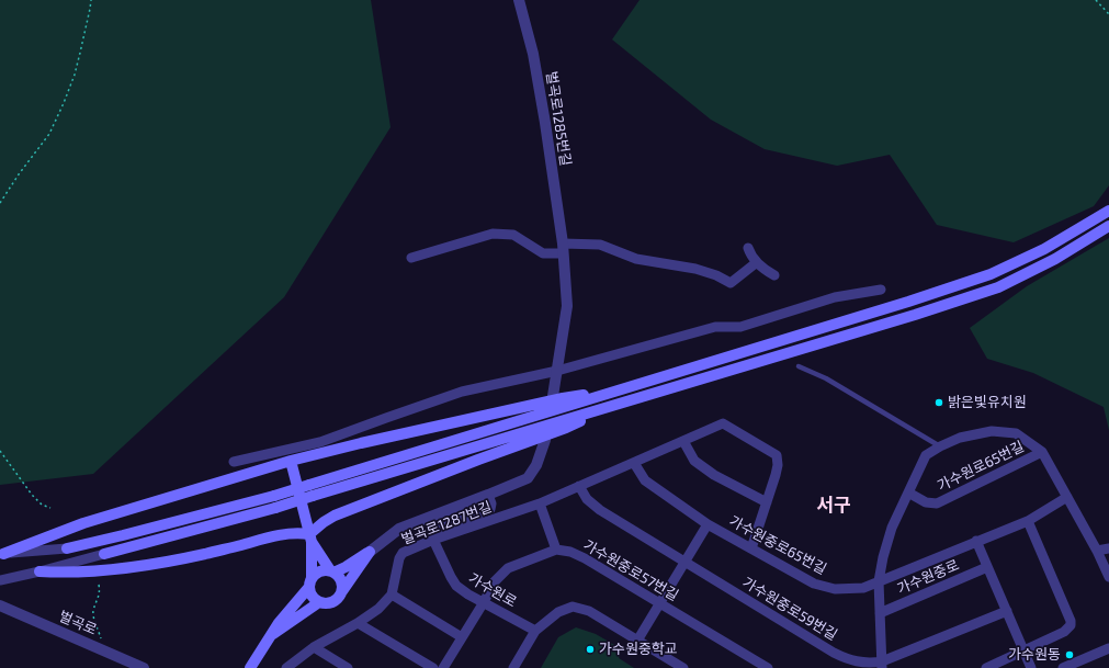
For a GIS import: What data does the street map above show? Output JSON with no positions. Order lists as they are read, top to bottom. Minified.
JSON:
{"streets":{"street":["벌곡로1285번길","가수원로65번길","벌곡로1287번길","가수원중로65번길","가수원중로57번길","가수원중로","가수원로","가수원중로59번길","벌곡로"]},"crossings":[["가수원로65번길","가수원중로65번길"],["가수원로65번길","가수원중로"],["가수원로65번길","가수원중로59번길"],["벌곡로1287번길","가수원중로65번길"],["벌곡로1287번길","가수원로"],["벌곡로1287번길","가수원중로59번길"]],"districts":["서구"],"places":["밝은빛유치원","가수원중학교","가수원동"]}
